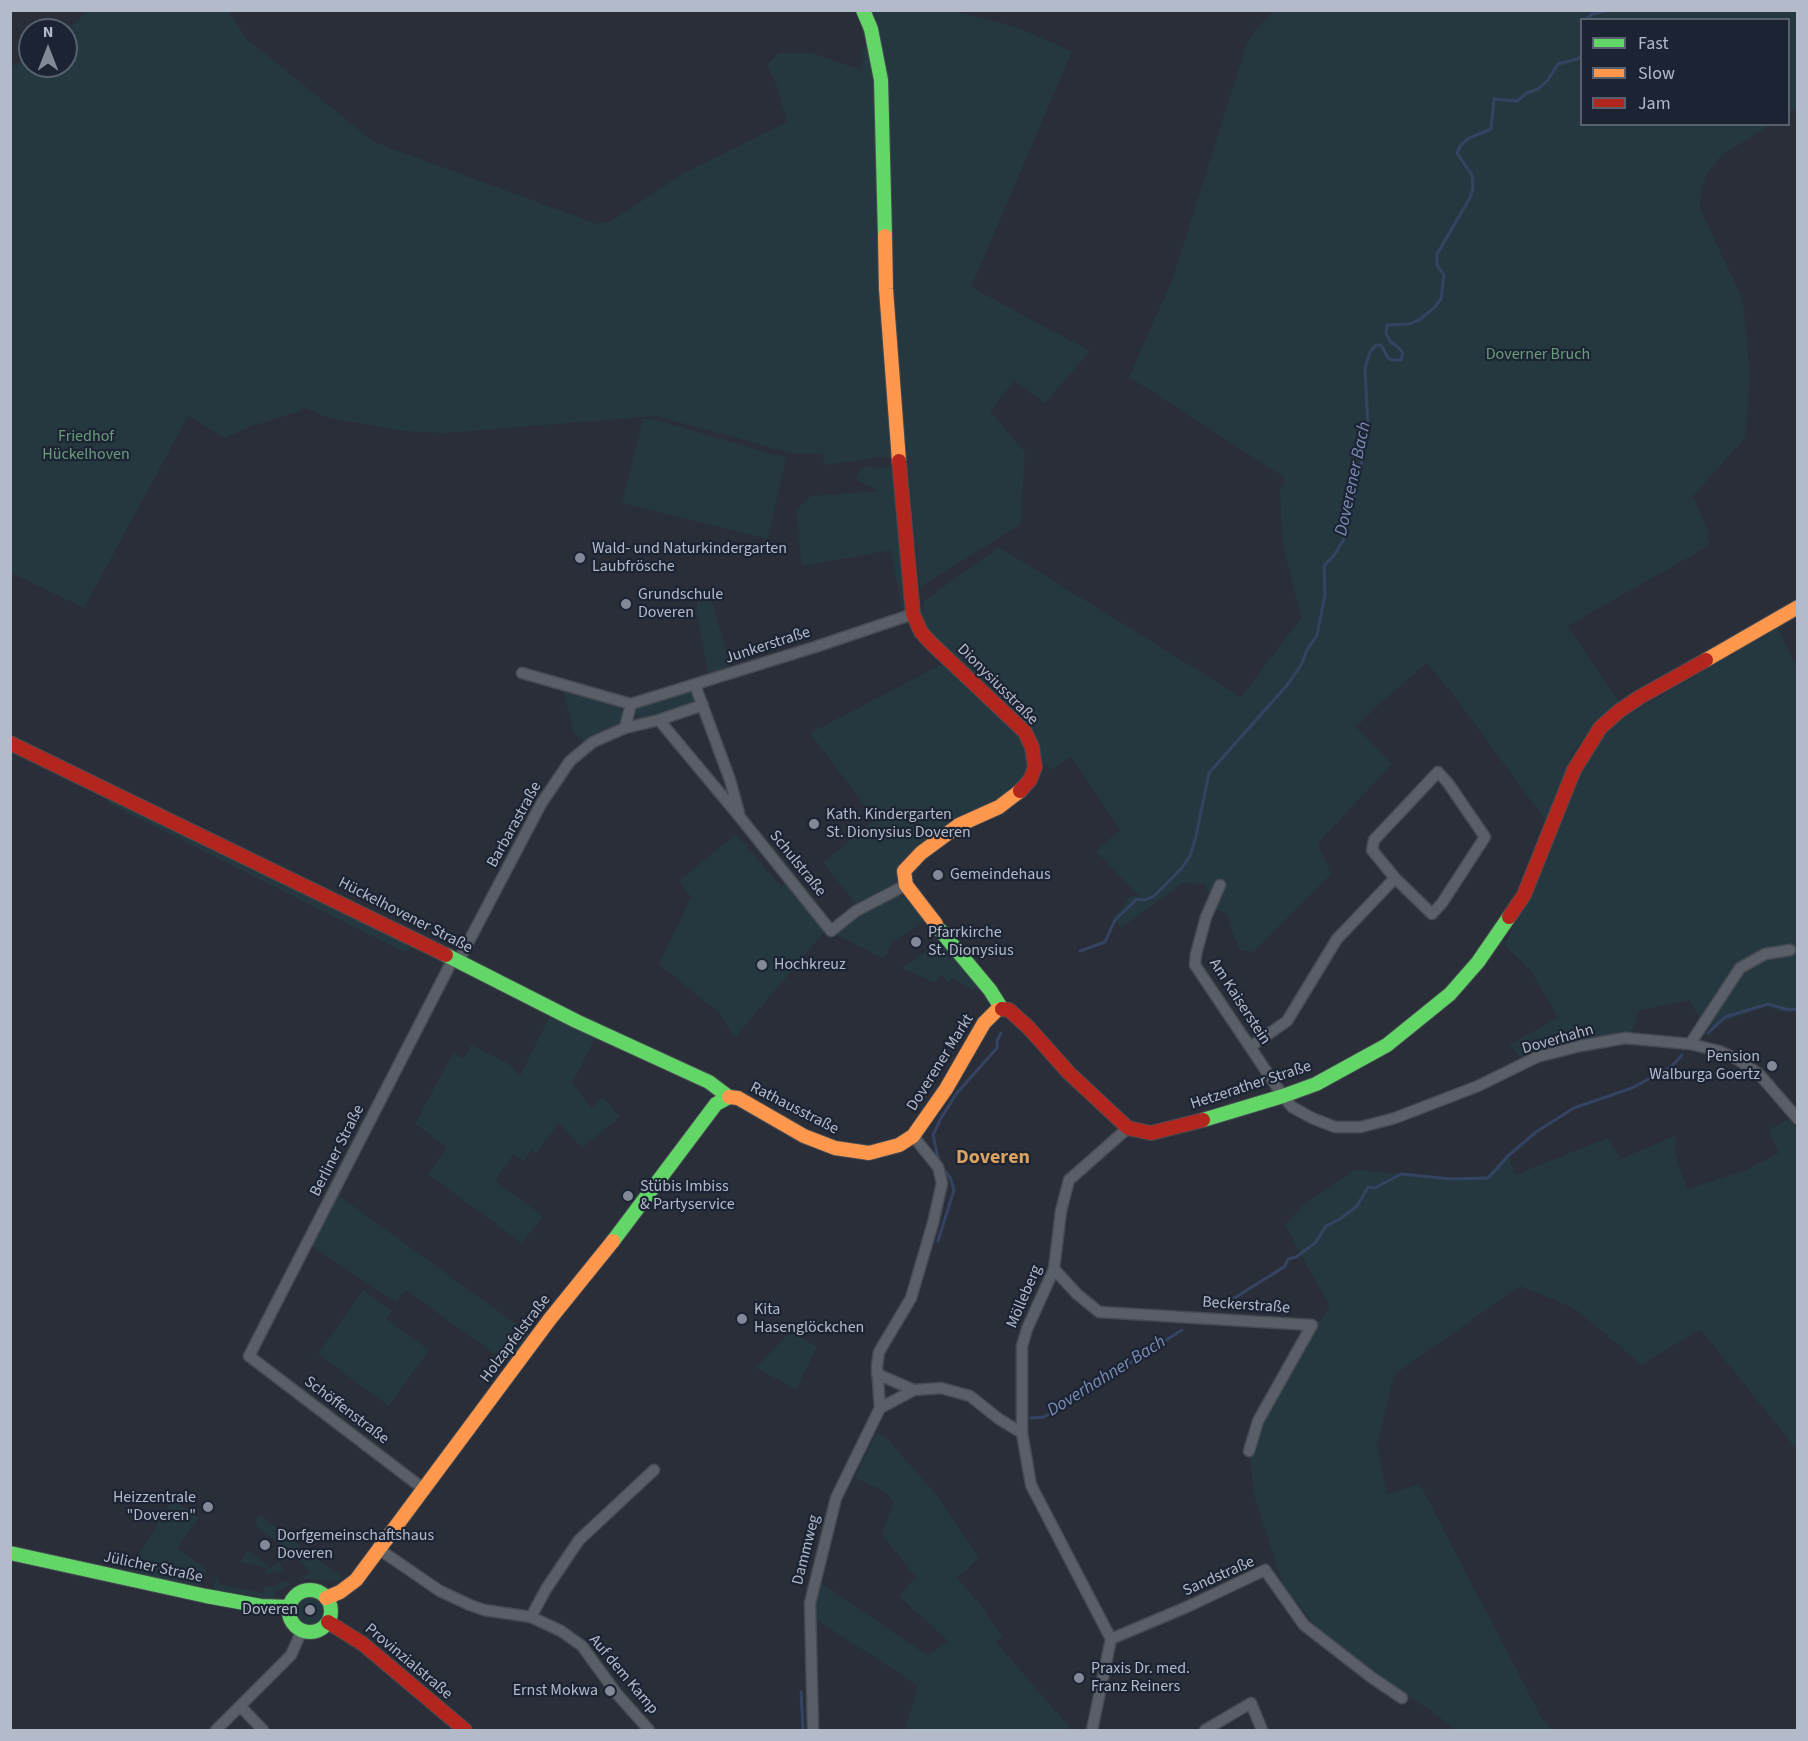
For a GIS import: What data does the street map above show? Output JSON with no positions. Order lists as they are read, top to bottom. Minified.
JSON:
{"streets":{"street":["Junkerstraße","Dionysiusstraße","Barbarastraße","Schulstraße","Hückelhovener Straße","Am Kaiserstein","Doverhahn","Doverener Markt","Hetzerather Straße","Rathausstraße","Berliner Straße","Mölleberg","Beckerstraße","Holzapfelstraße","Schöffenstraße","Dammweg","Jülicher Straße","Sandstraße","Provinzialstraße","Auf dem Kamp"]},"crossings":[["Junkerstraße","Dionysiusstraße"],["Junkerstraße","Schulstraße"],["Dionysiusstraße","Schulstraße"],["Barbarastraße","Schulstraße"],["Barbarastraße","Hückelhovener Straße"],["Barbarastraße","Berliner Straße"],["Hückelhovener Straße","Rathausstraße"],["Hückelhovener Straße","Berliner Straße"],["Hückelhovener Straße","Holzapfelstraße"],["Am Kaiserstein","Doverhahn"],["Am Kaiserstein","Hetzerather Straße"],["Doverhahn","Hetzerather Straße"],["Doverener Markt","Rathausstraße"],["Hetzerather Straße","Mölleberg"],["Rathausstraße","Holzapfelstraße"],["Berliner Straße","Schöffenstraße"],["Mölleberg","Beckerstraße"],["Mölleberg","Sandstraße"],["Holzapfelstraße","Schöffenstraße"],["Holzapfelstraße","Jülicher Straße"],["Holzapfelstraße","Provinzialstraße"],["Holzapfelstraße","Auf dem Kamp"],["Jülicher Straße","Provinzialstraße"]],"districts":["Doveren"],"water":["Doverener Bach","Doverhahner Bach"],"parks":["Doverner Bruch","Friedhof Hückelhoven"],"places":["Wald- und Naturkindergarten Laubfrösche","Grundschule Doveren","Kath. Kindergarten St. Dionysius Doveren","Gemeindehaus","Pfarrkirche St. Dionysius","Hochkreuz","Pension Walburga Goertz","Stübis Imbiss & Partyservice","Kita Hasenglöckchen","Heizzentrale \"Doveren\"","Dorfgemeinschaftshaus Doveren","Doveren","Praxis Dr. med. Franz Reiners","Ernst Mokwa"],"legend":["Fast","Slow","Jam"],"north":"top"}
